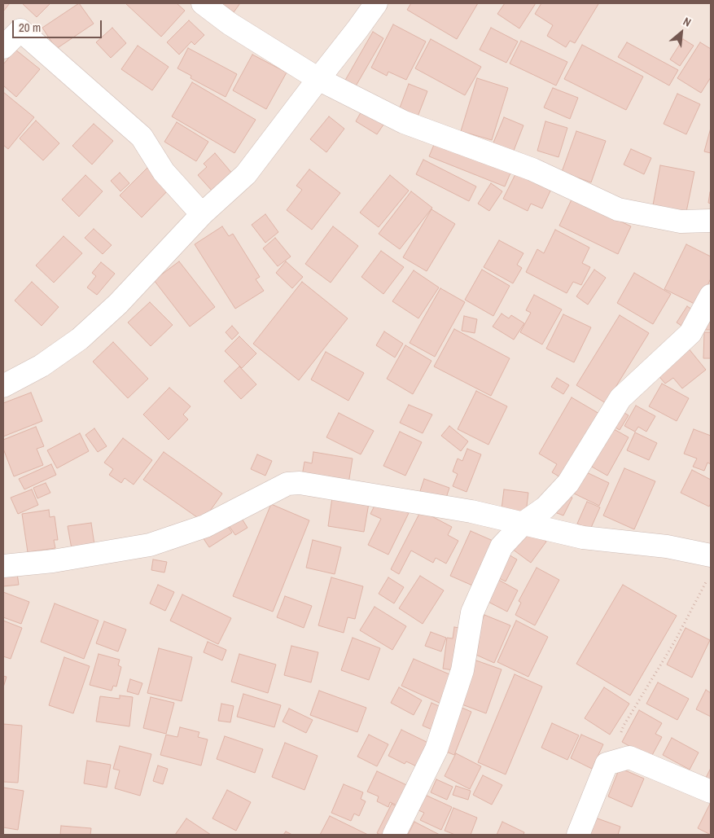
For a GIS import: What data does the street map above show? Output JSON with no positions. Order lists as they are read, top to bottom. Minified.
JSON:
{"scale_bar":"20 m","north":"top right"}
